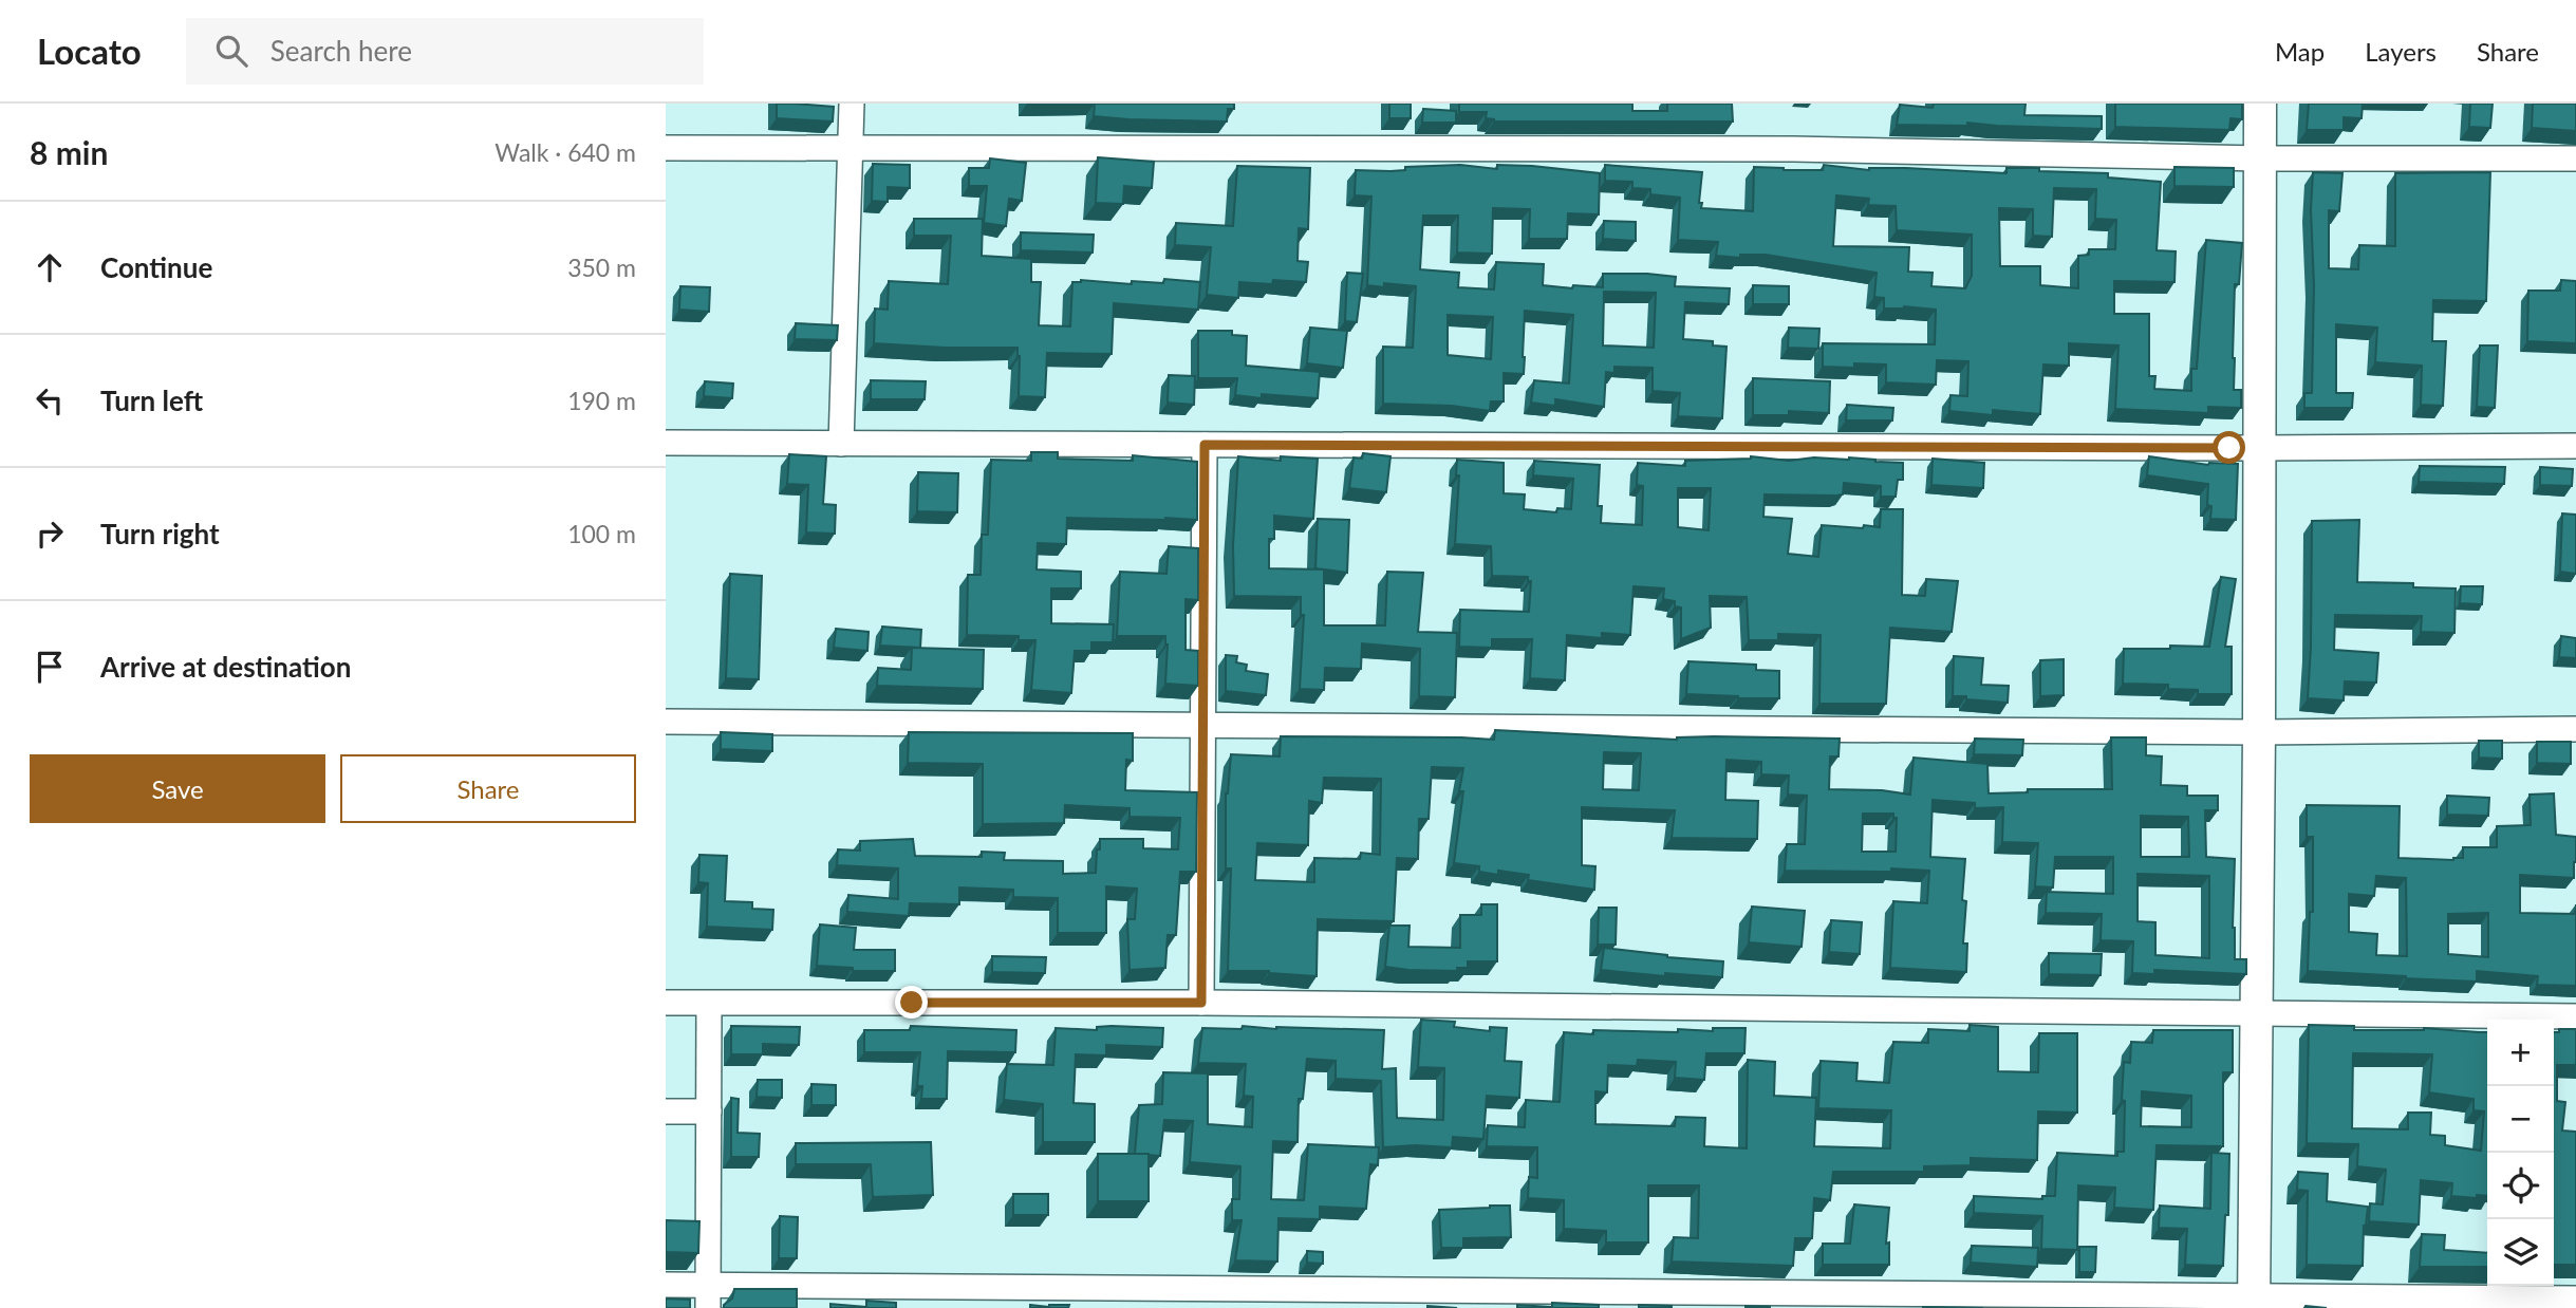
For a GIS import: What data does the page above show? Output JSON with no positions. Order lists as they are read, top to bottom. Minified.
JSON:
{"page":{"header":"Locato","search":"Search here","nav":["Map","Layers","Share"],"heading":["8 min","Walk · 640 m"],"list":[["Continue","350 m"],["Turn left","190 m"],["Turn right","100 m"],"Arrive at destination"],"buttons":["Save","Share"],"map_buttons":["+","−"]}}
